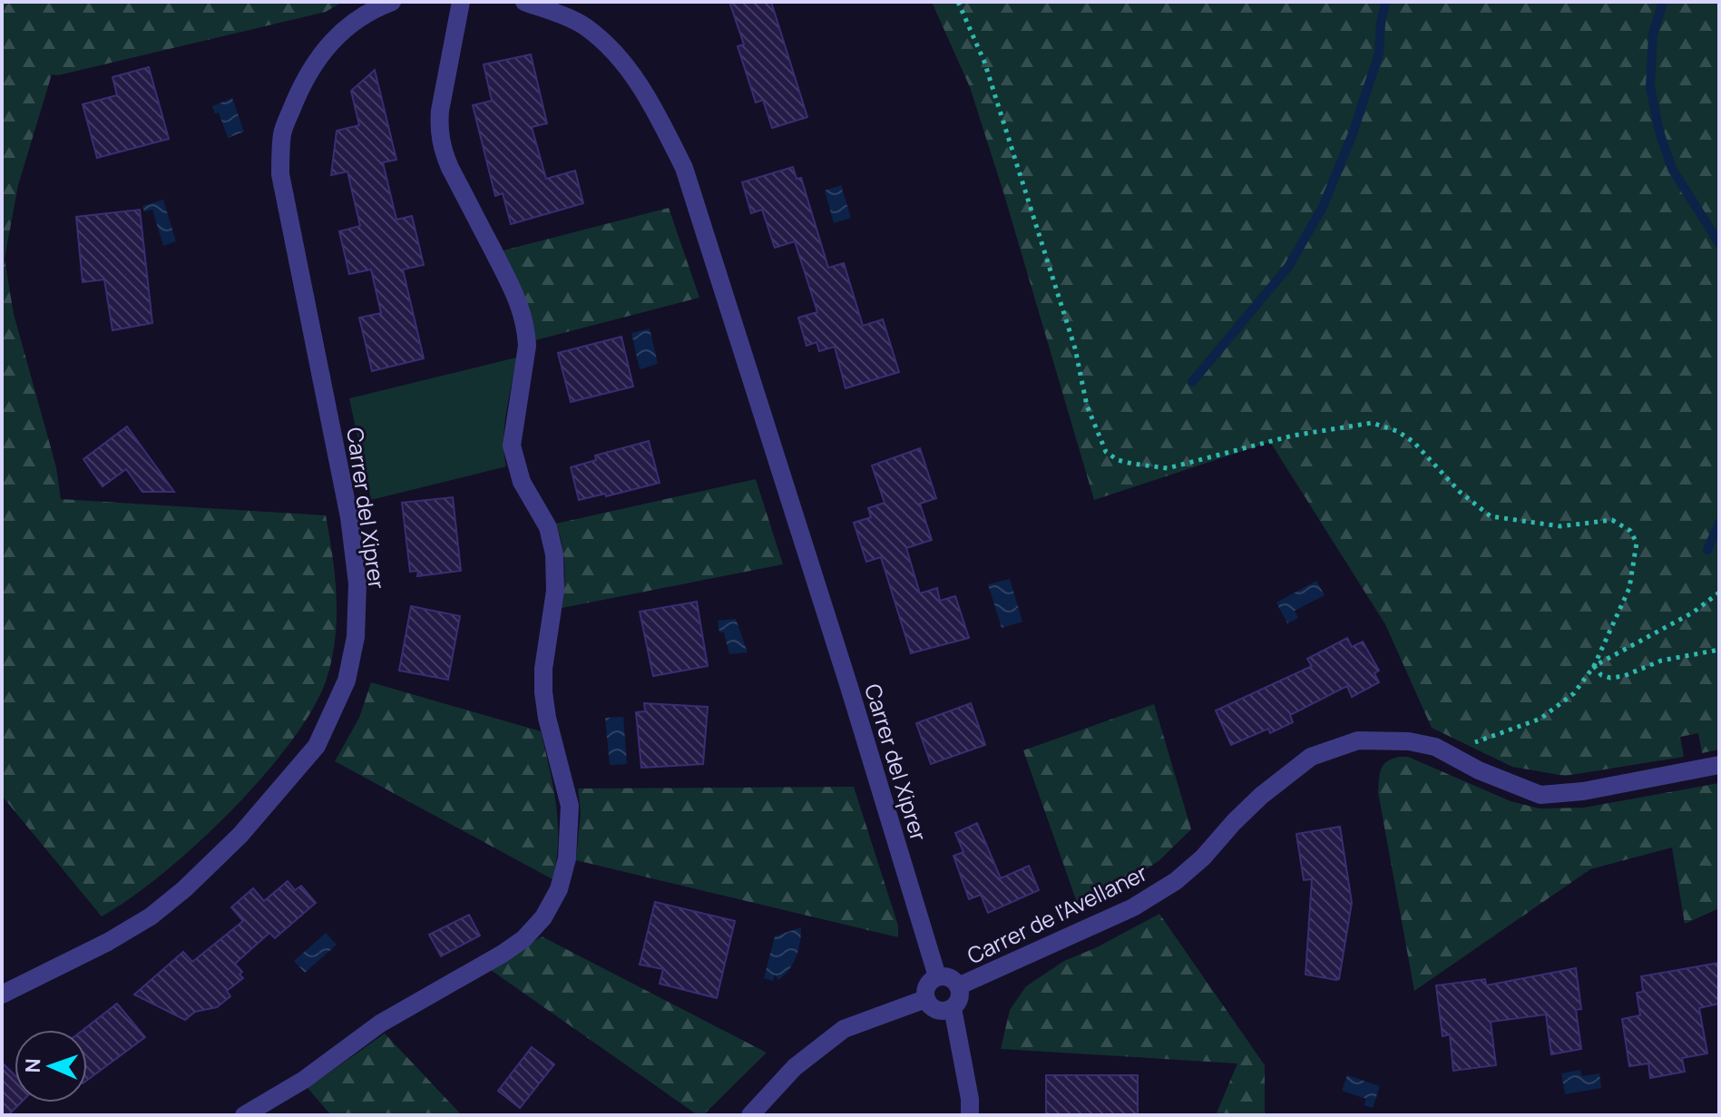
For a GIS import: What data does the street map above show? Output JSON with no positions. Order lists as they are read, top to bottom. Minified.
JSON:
{"streets":{"street":["Carrer del Xiprer","Carrer de l'Avellaner"]},"crossings":[["Carrer del Xiprer","Carrer de l'Avellaner"]],"north":"left"}
